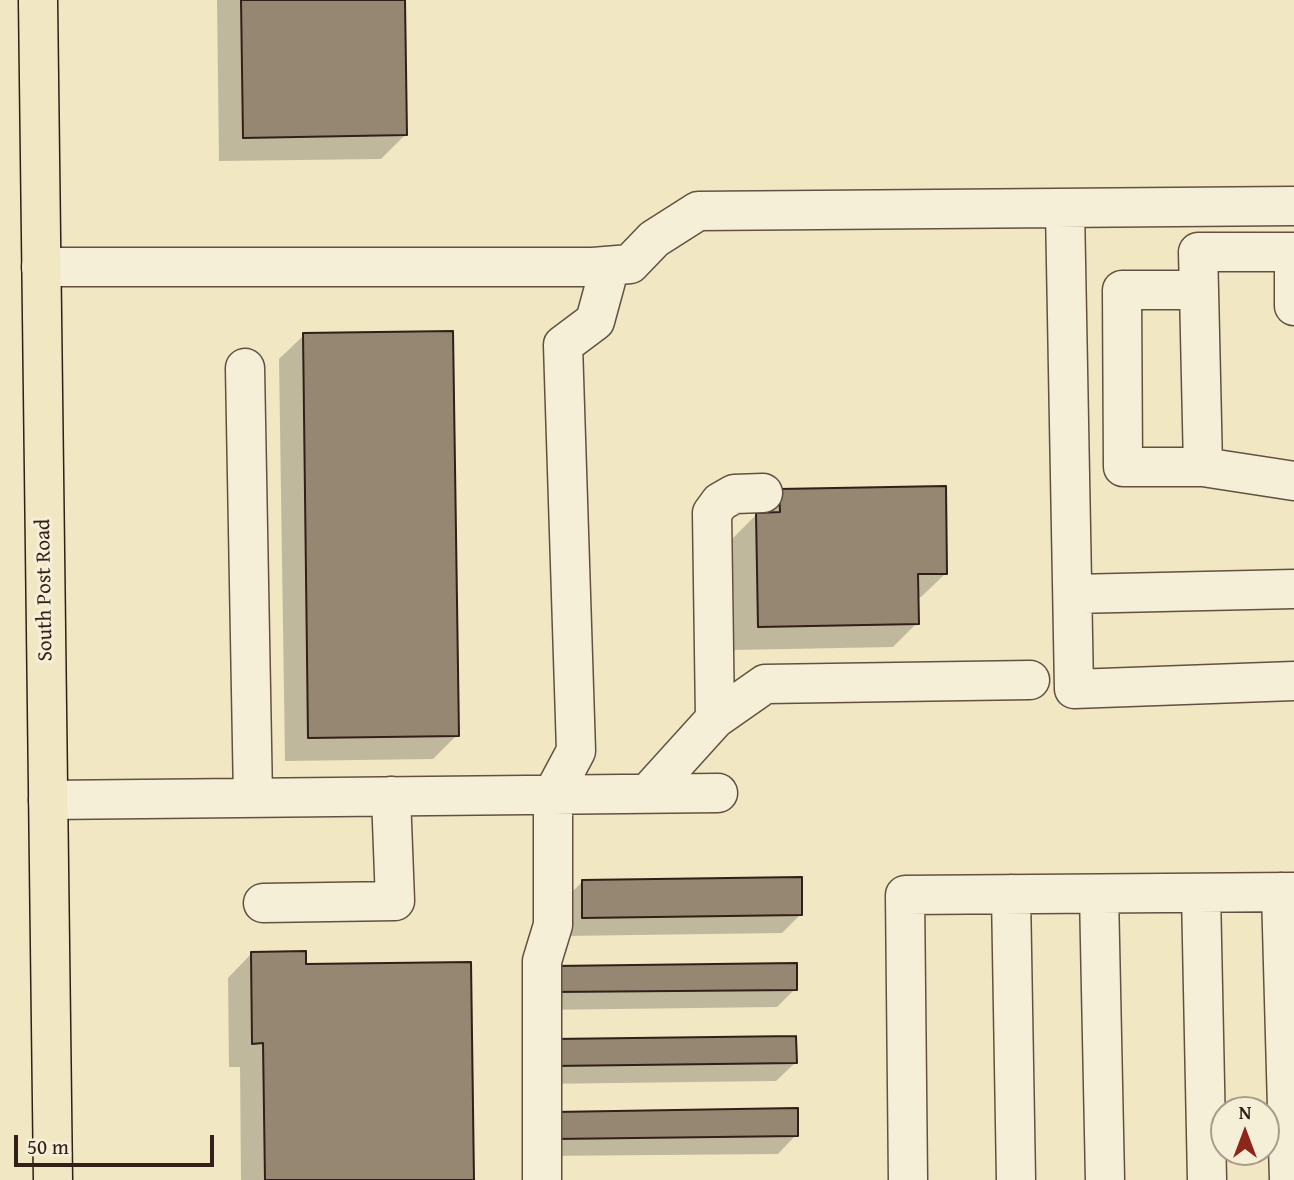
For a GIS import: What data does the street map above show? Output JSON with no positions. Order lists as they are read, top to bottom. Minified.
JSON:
{"streets":{"main road":["South Post Road"]},"scale_bar":"50 m","north":"top"}
